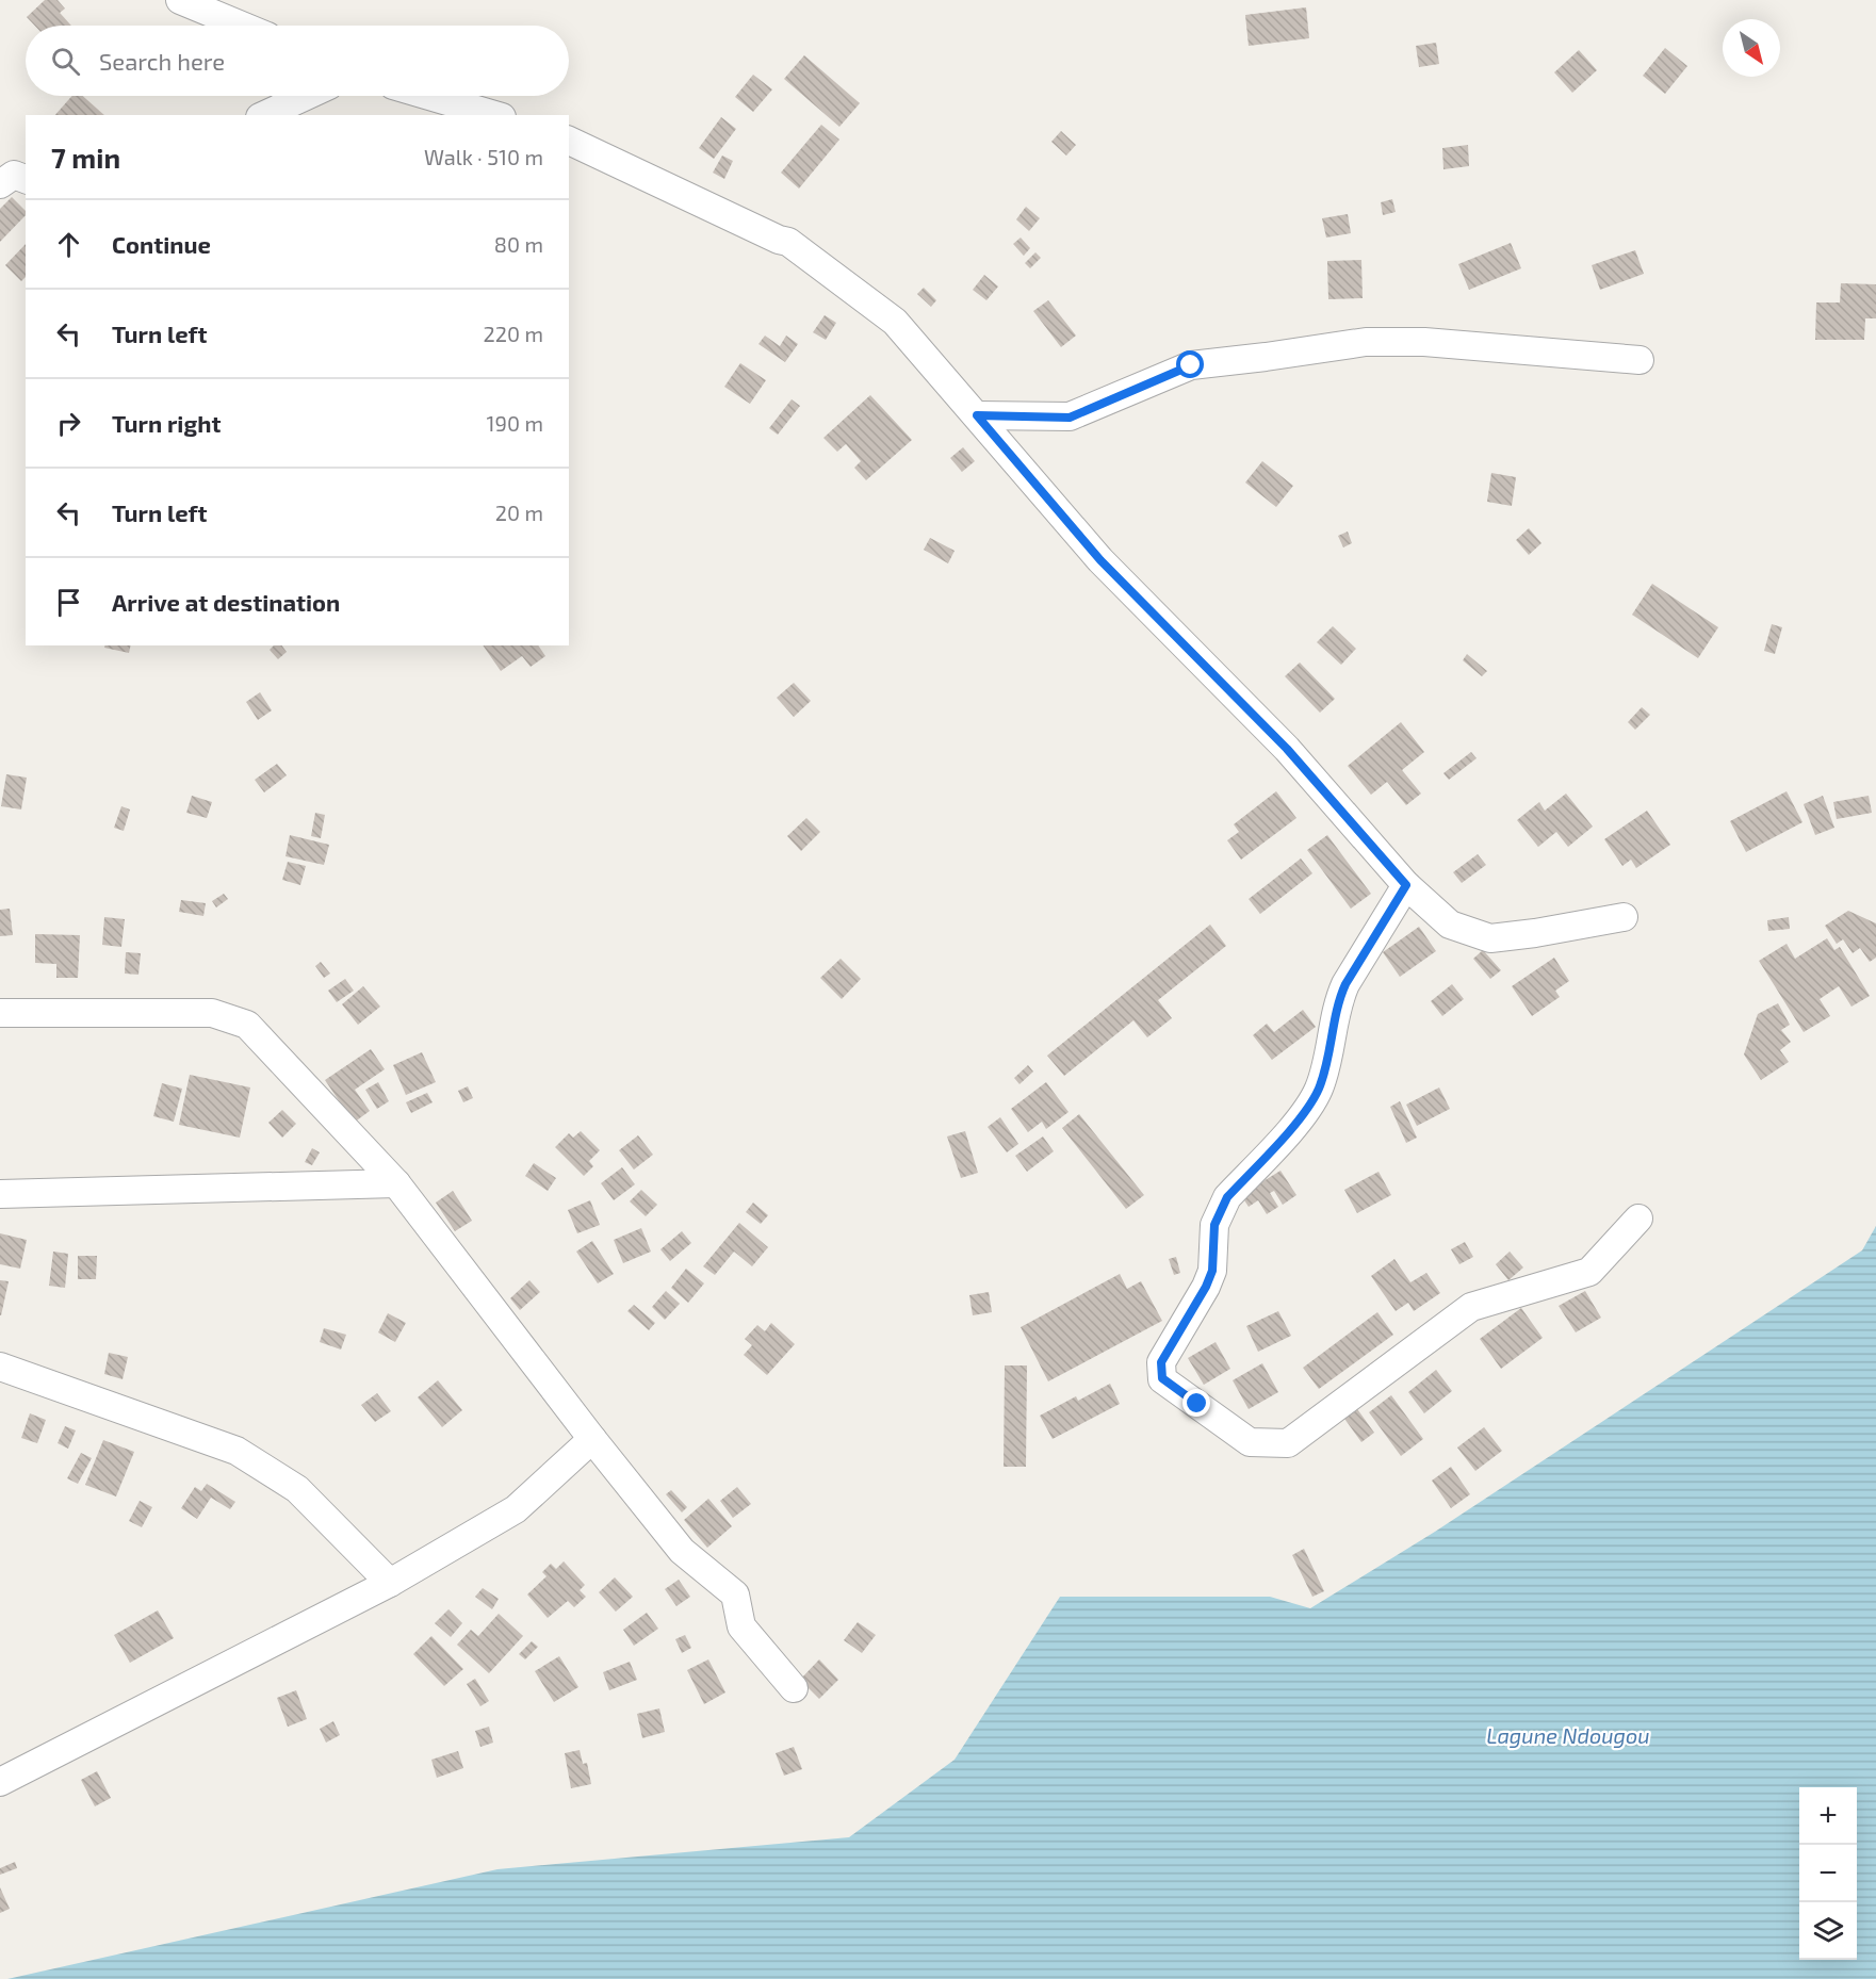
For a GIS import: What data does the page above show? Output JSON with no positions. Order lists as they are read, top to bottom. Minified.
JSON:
{"water":["Lagune Ndougou"],"north":"bottom right","page":{"search":"Search here","heading":["7 min","Walk · 510 m"],"list":[["Continue","80 m"],["Turn left","220 m"],["Turn right","190 m"],["Turn left","20 m"],"Arrive at destination"],"map_buttons":["+","−"]}}
